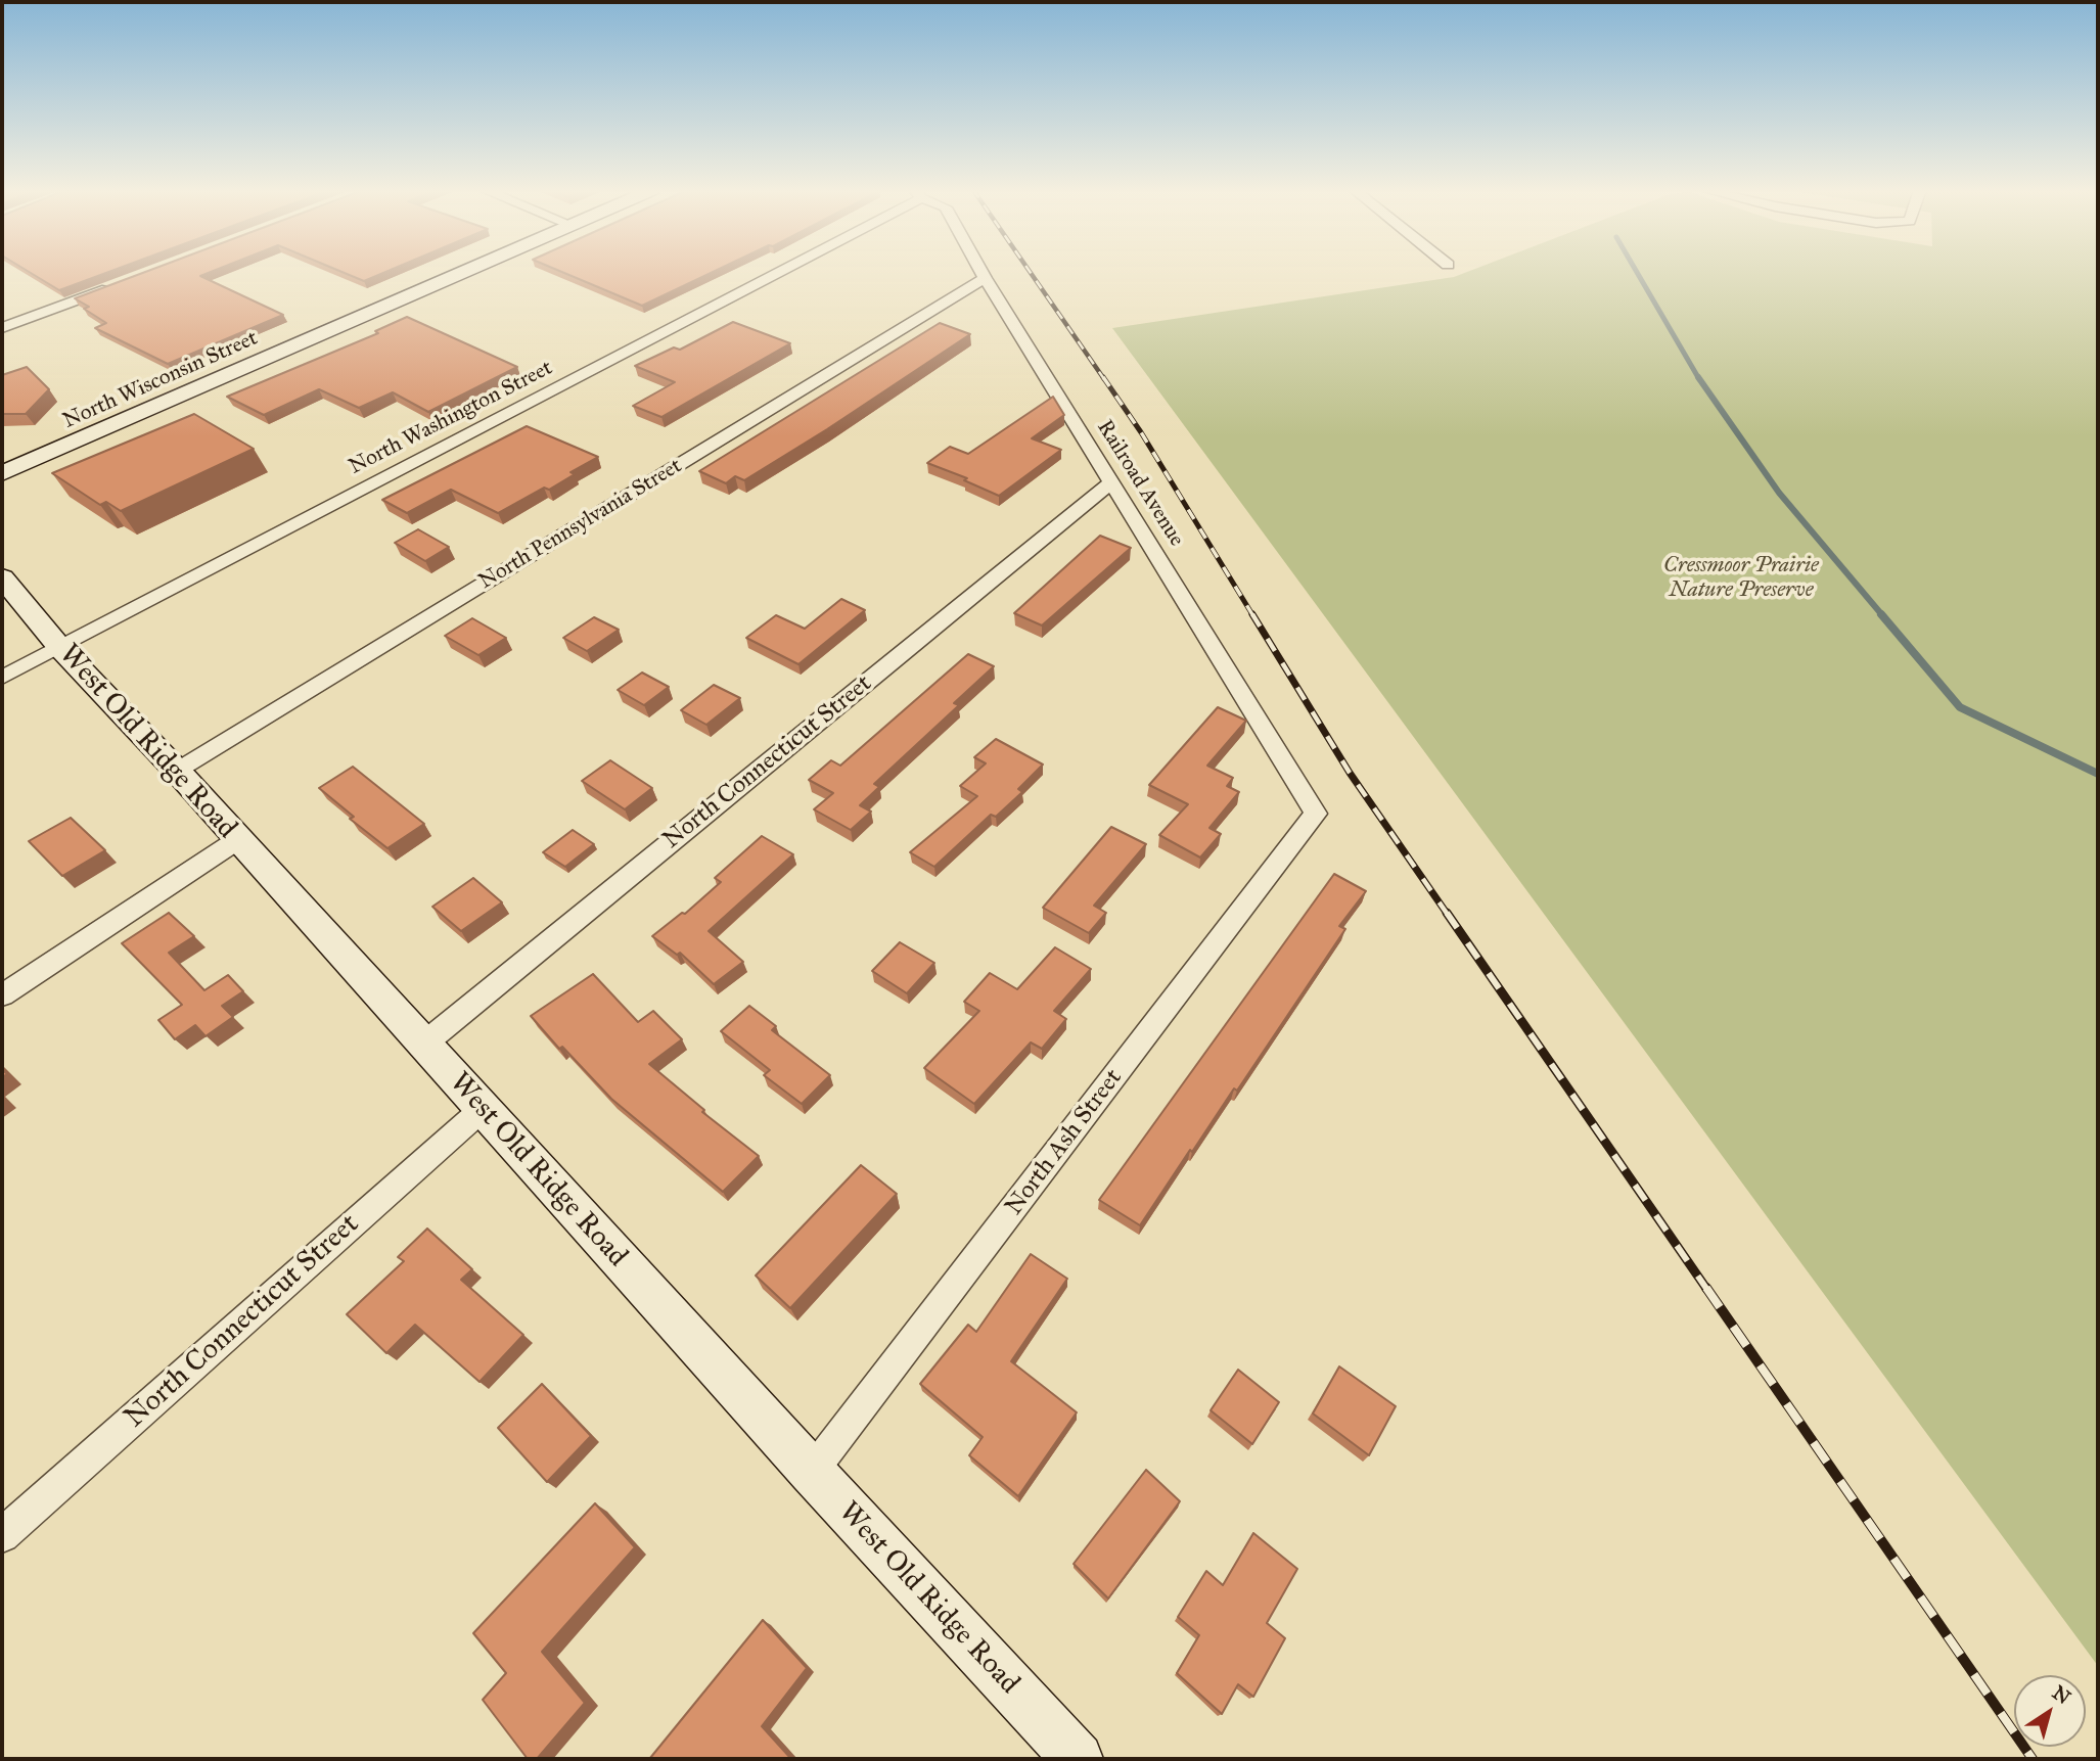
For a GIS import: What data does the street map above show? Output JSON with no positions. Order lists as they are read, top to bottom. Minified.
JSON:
{"streets":{"street":["North Wisconsin Street","North Washington Street","Railroad Avenue","North Pennsylvania Street","West Old Ridge Road","North Connecticut Street","North Ash Street"]},"crossings":[["North Washington Street","West Old Ridge Road"],["Railroad Avenue","North Pennsylvania Street"],["Railroad Avenue","North Connecticut Street"],["Railroad Avenue","North Ash Street"],["North Pennsylvania Street","West Old Ridge Road"],["West Old Ridge Road","North Connecticut Street"],["West Old Ridge Road","North Ash Street"]],"parks":["Cressmoor Prairie Nature Preserve"],"north":"top right"}
